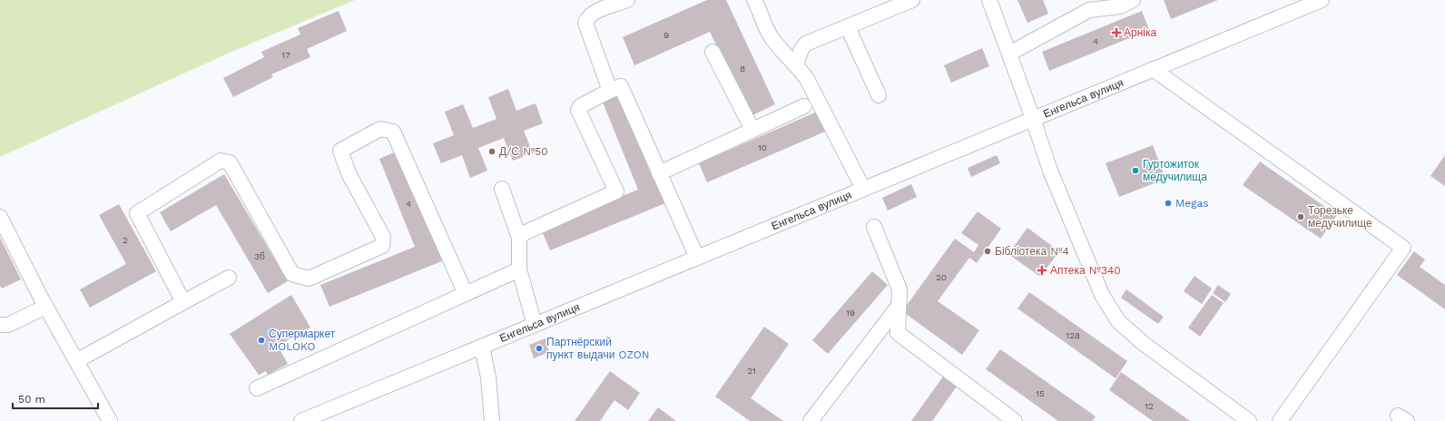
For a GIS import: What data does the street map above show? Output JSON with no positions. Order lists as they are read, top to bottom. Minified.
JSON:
{"streets":{"street":["Енгельса вулиця"]},"places":{"health":["Арніка","Аптека №340"],"other":["Д/С №50","Гуртожиток медучилища","Megas","Торезьке медучилище","Бібліотека №4","Супермаркет MOLOKO","Партнёрский пункт выдачи OZON"]},"house_numbers":["9","4","17","8","10","4","2","3б","20","19","12а","21","15","12"],"scale_bar":"50 m"}
